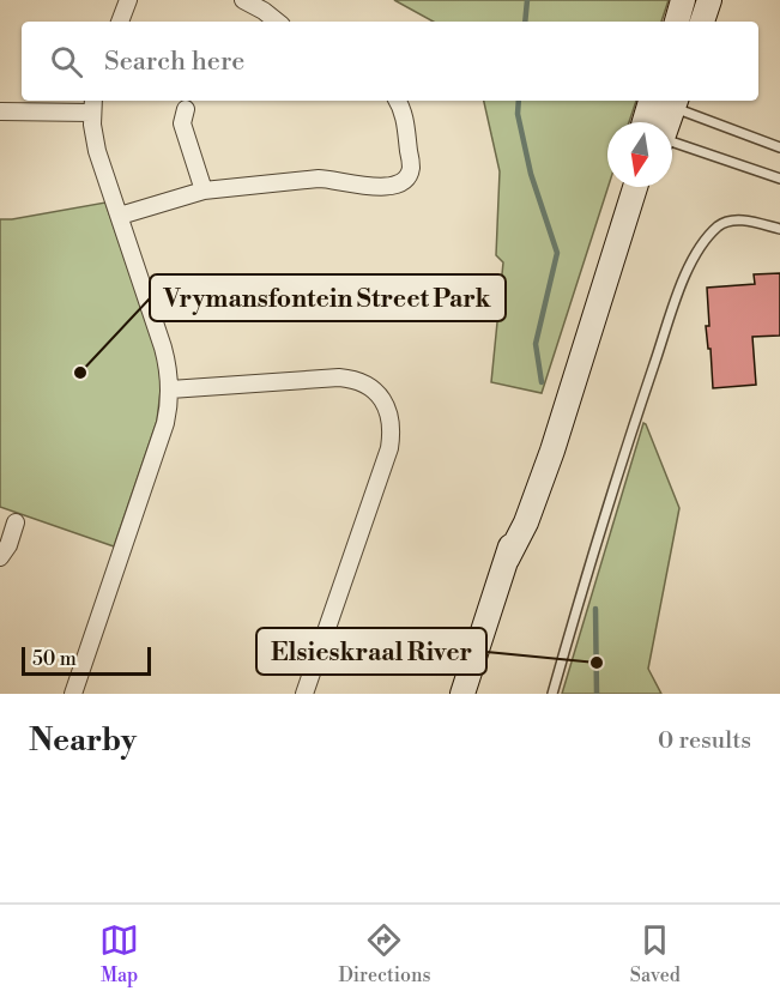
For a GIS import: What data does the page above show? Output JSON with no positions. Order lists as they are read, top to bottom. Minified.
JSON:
{"places":["Vrymansfontein Street Park","Elsieskraal River"],"scale_bar":"50 m","north":"bottom","page":{"search":"Search here","scale":"50 m","heading":["Nearby","0 results"],"nav":["Map","Directions","Saved"]}}
